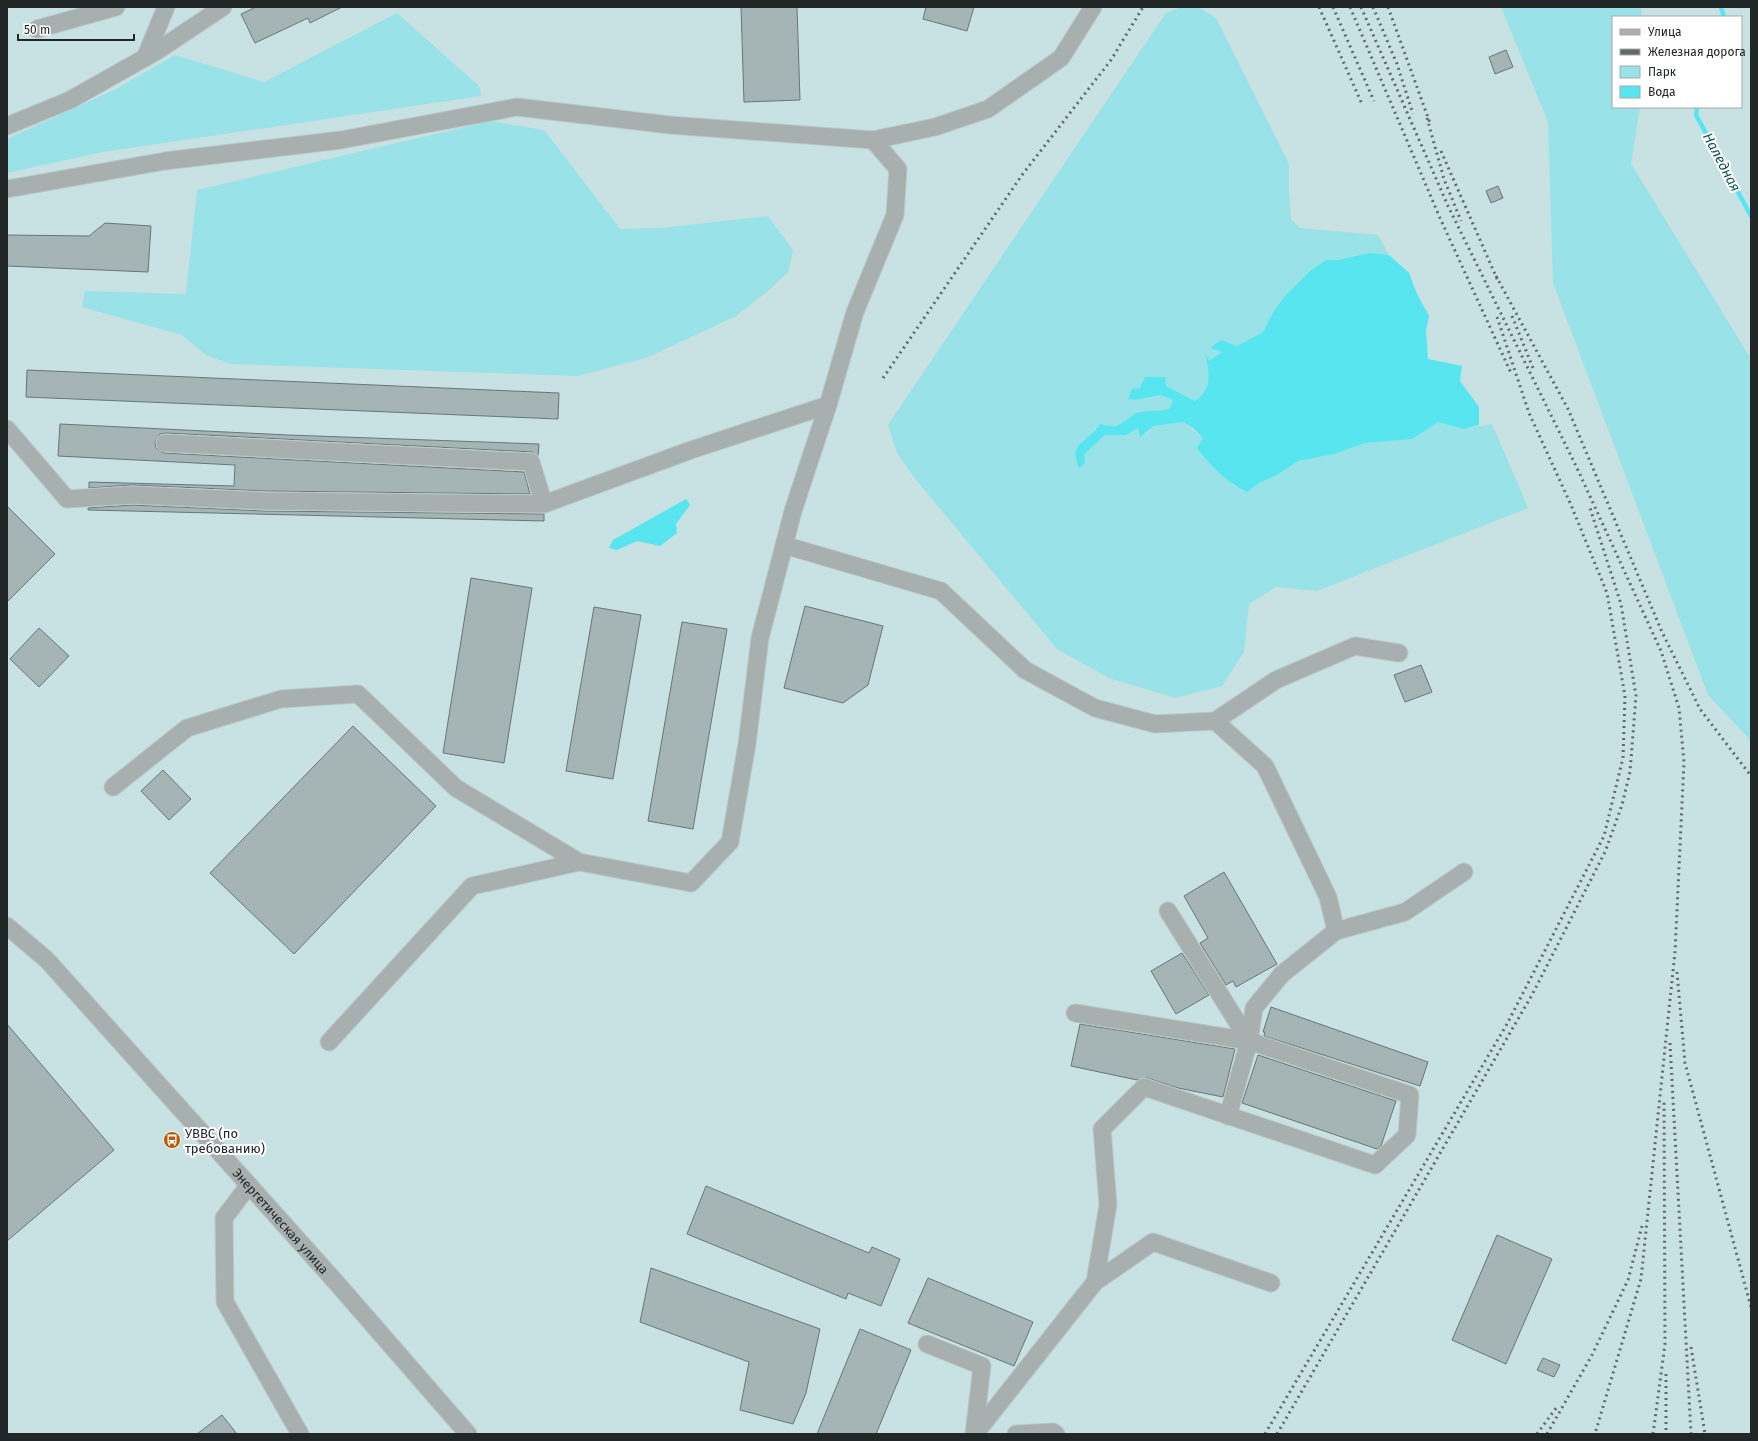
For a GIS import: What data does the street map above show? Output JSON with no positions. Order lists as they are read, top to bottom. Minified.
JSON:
{"streets":{"street":["Энергетическая улица"]},"water":["Наледная"],"places":{"bus stop":["УВВС (по требованию)"]},"legend":["Улица","Железная дорога","Парк","Вода"],"scale_bar":"50 m"}
